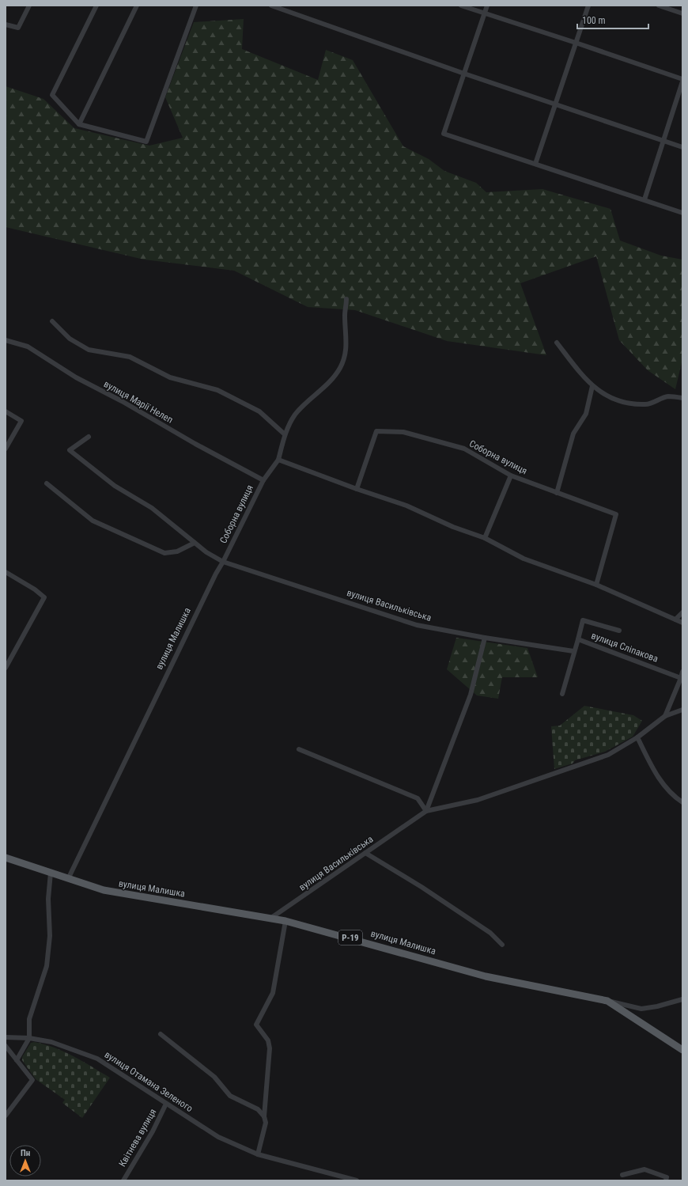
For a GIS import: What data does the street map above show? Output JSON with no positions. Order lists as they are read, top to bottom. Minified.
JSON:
{"streets":{"main road":["вулиця Малишка","Р-19"],"street":["вулиця Марії Нелеп","Соборна вулиця","вулиця Васильківська","вулиця Сліпакова","вулиця Отамана Зеленого","Квітнева вулиця"]},"crossings":[["вулиця Марії Нелеп","Соборна вулиця"],["Соборна вулиця","вулиця Васильківська"],["Соборна вулиця","вулиця Малишка"],["вулиця Васильківська","вулиця Малишка"],["вулиця Васильківська","вулиця Сліпакова"],["вулиця Отамана Зеленого","Квітнева вулиця"]],"scale_bar":"100 m","north":"top"}
